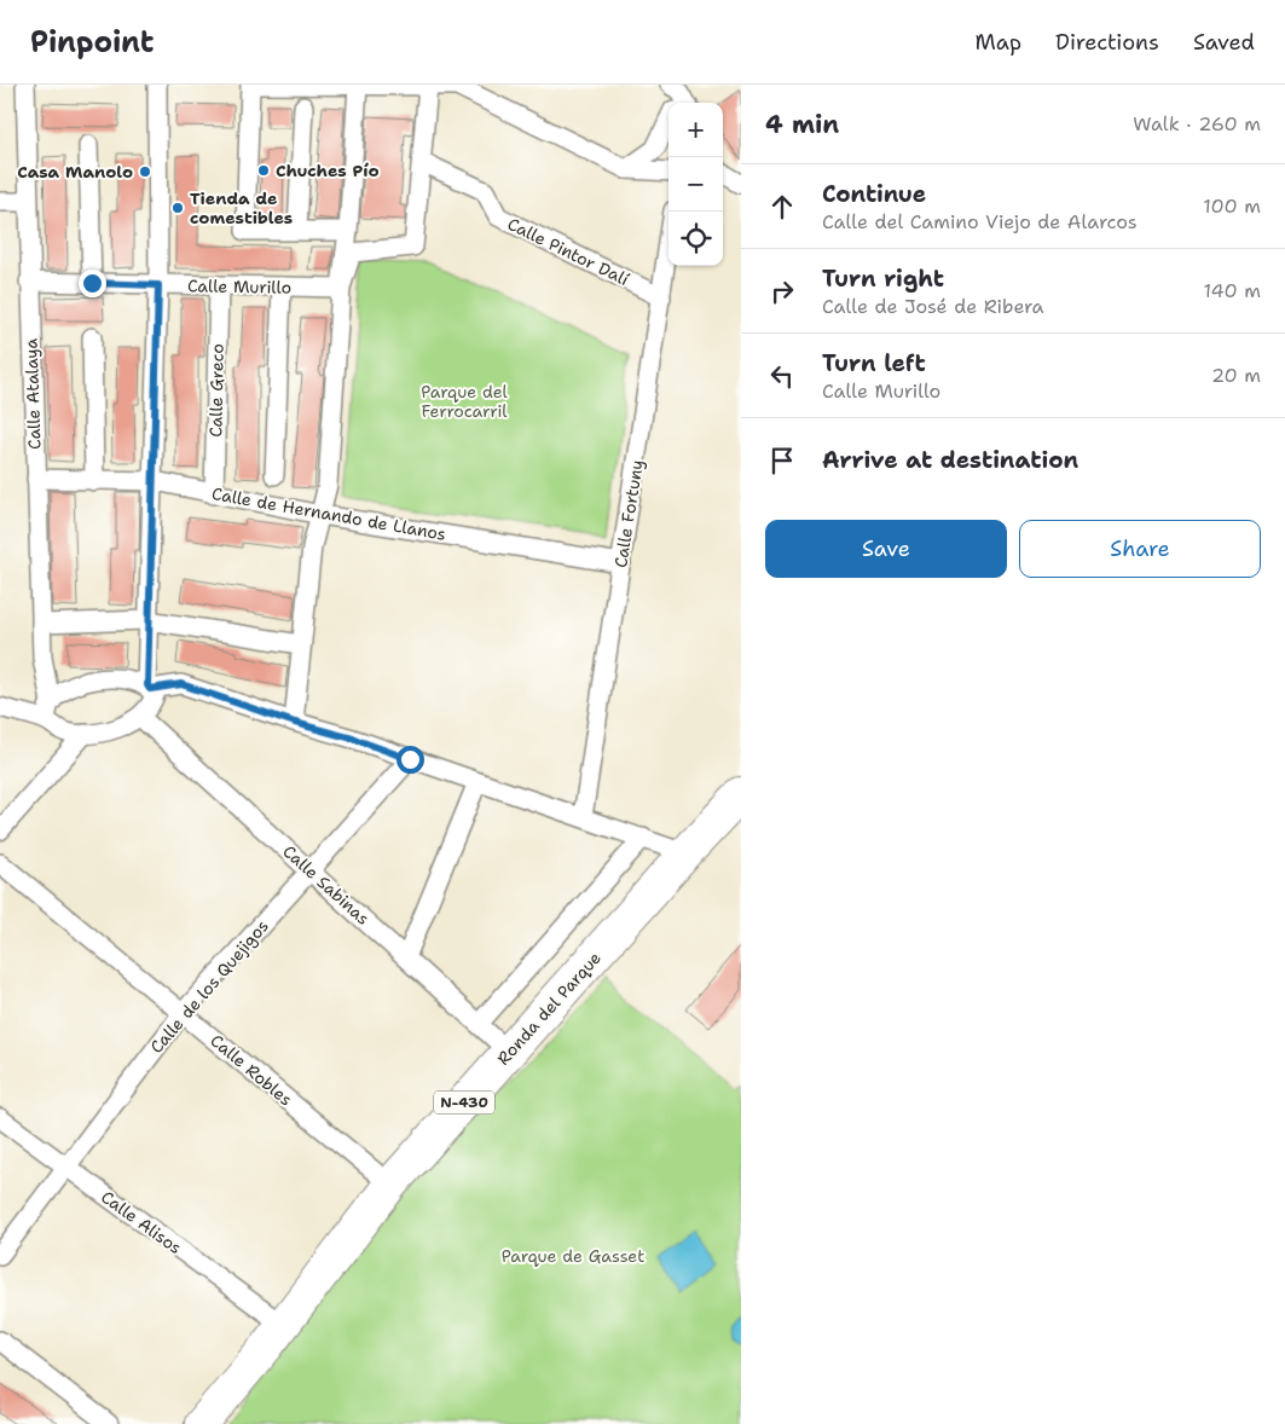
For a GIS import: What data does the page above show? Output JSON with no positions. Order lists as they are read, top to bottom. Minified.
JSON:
{"streets":{"highway":["Ronda del Parque","N-430"],"street":["Calle Pintor Dalí","Calle Murillo","Calle Greco","Calle Atalaya","Calle de Hernando de Llanos","Calle Fortuny","Calle Sabinas","Calle de los Quejigos","Calle Robles","Calle Alisos"]},"crossings":[["Calle Pintor Dalí","Calle Fortuny"],["Calle Murillo","Calle Greco"],["Calle Murillo","Calle Atalaya"],["Calle Greco","Calle de Hernando de Llanos"],["Calle Atalaya","Calle de Hernando de Llanos"],["Calle de Hernando de Llanos","Calle Fortuny"],["Calle Sabinas","Calle de los Quejigos"],["Calle Sabinas","Ronda del Parque"],["Calle de los Quejigos","Calle Robles"],["Calle de los Quejigos","Calle Alisos"],["Ronda del Parque","Calle Robles"],["Ronda del Parque","Calle Alisos"]],"parks":["Parque del Ferrocarril","Parque de Gasset"],"places":["Chuches Pío","Casa Manolo","Tienda de comestibles"],"page":{"header":"Pinpoint","nav":["Map","Directions","Saved"],"heading":["4 min","Walk · 260 m"],"map_buttons":["+","−"],"list":[["Continue","Calle del Camino Viejo de Alarcos","100 m"],["Turn right","Calle de José de Ribera","140 m"],["Turn left","Calle Murillo","20 m"],"Arrive at destination"],"buttons":["Save","Share"]}}
